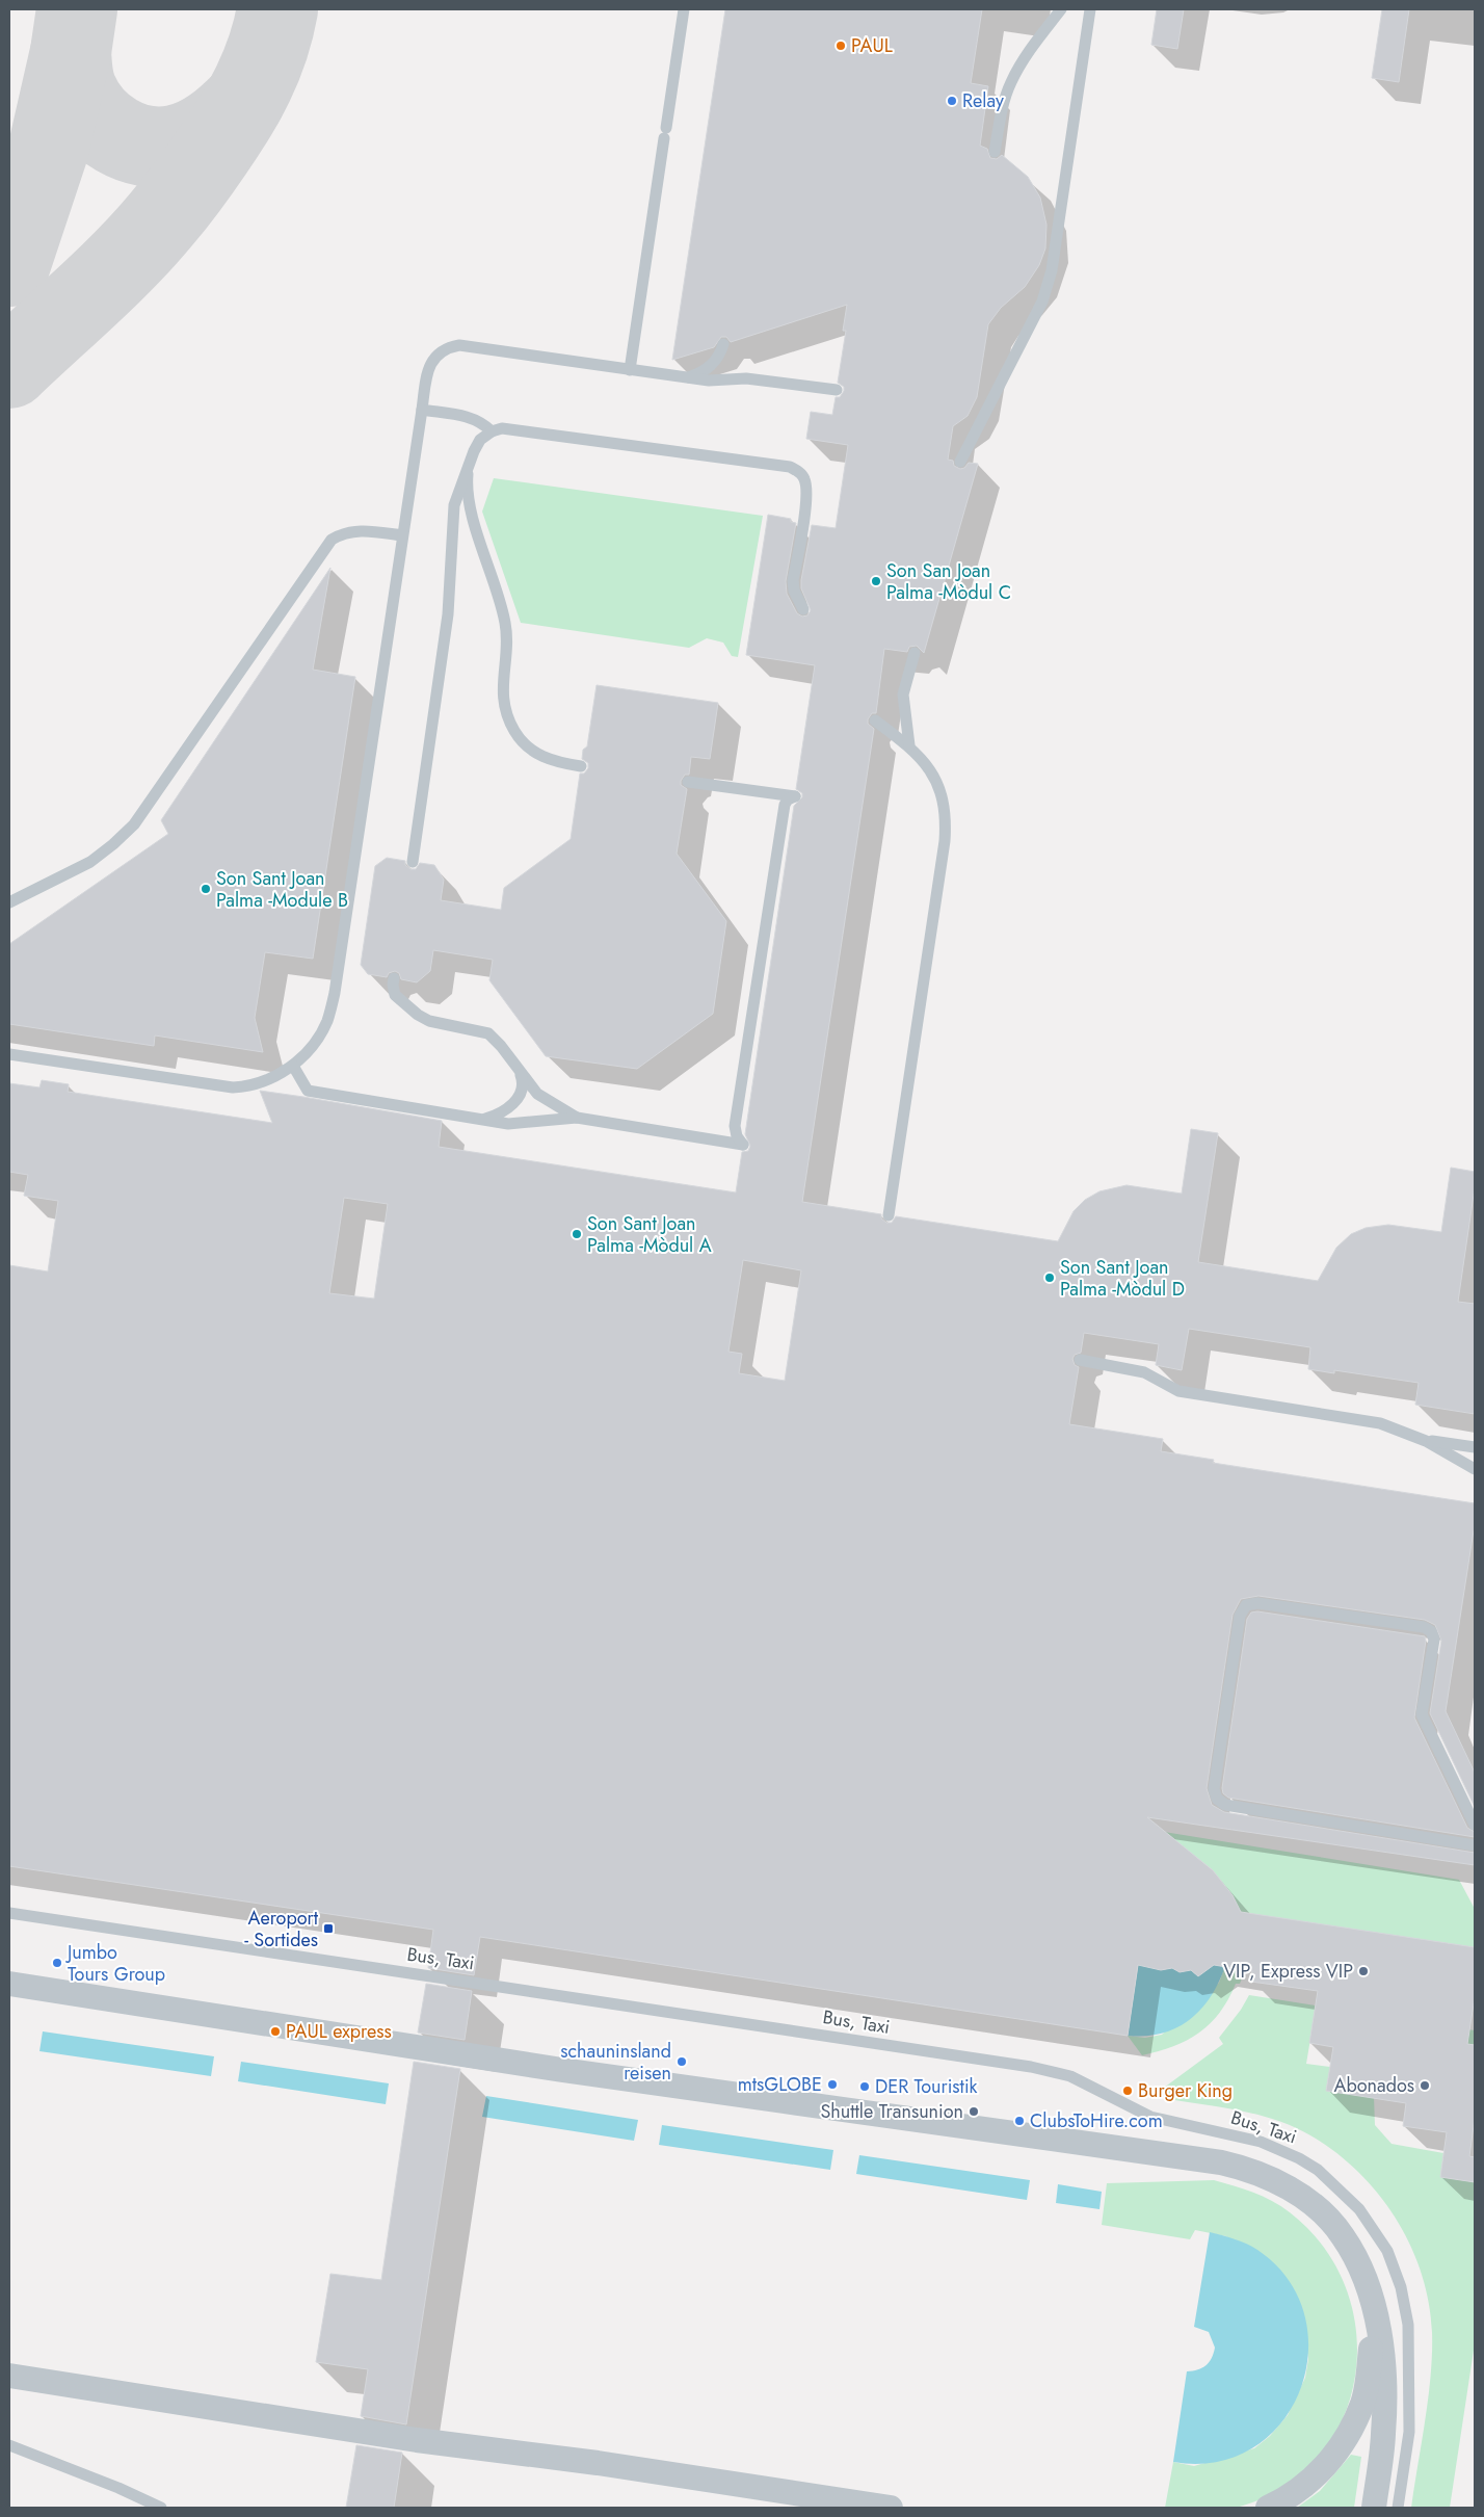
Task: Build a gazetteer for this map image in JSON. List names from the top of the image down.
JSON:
{
  "streets": {
    "lane": ["Bus, Taxi"]
  },
  "places": {
    "other": [
      "PAUL",
      "Relay",
      "Son San Joan Palma -Mòdul C",
      "Son Sant Joan Palma -Module B",
      "Son Sant Joan Palma -Mòdul A",
      "Son Sant Joan Palma -Mòdul D",
      "Jumbo Tours Group",
      "VIP, Express VIP",
      "PAUL express",
      "schauninsland reisen",
      "mtsGLOBE",
      "Abonados",
      "DER Touristik",
      "Burger King",
      "Shuttle Transunion",
      "ClubsToHire.com"
    ],
    "transit": ["Aeroport - Sortides"]
  }
}
